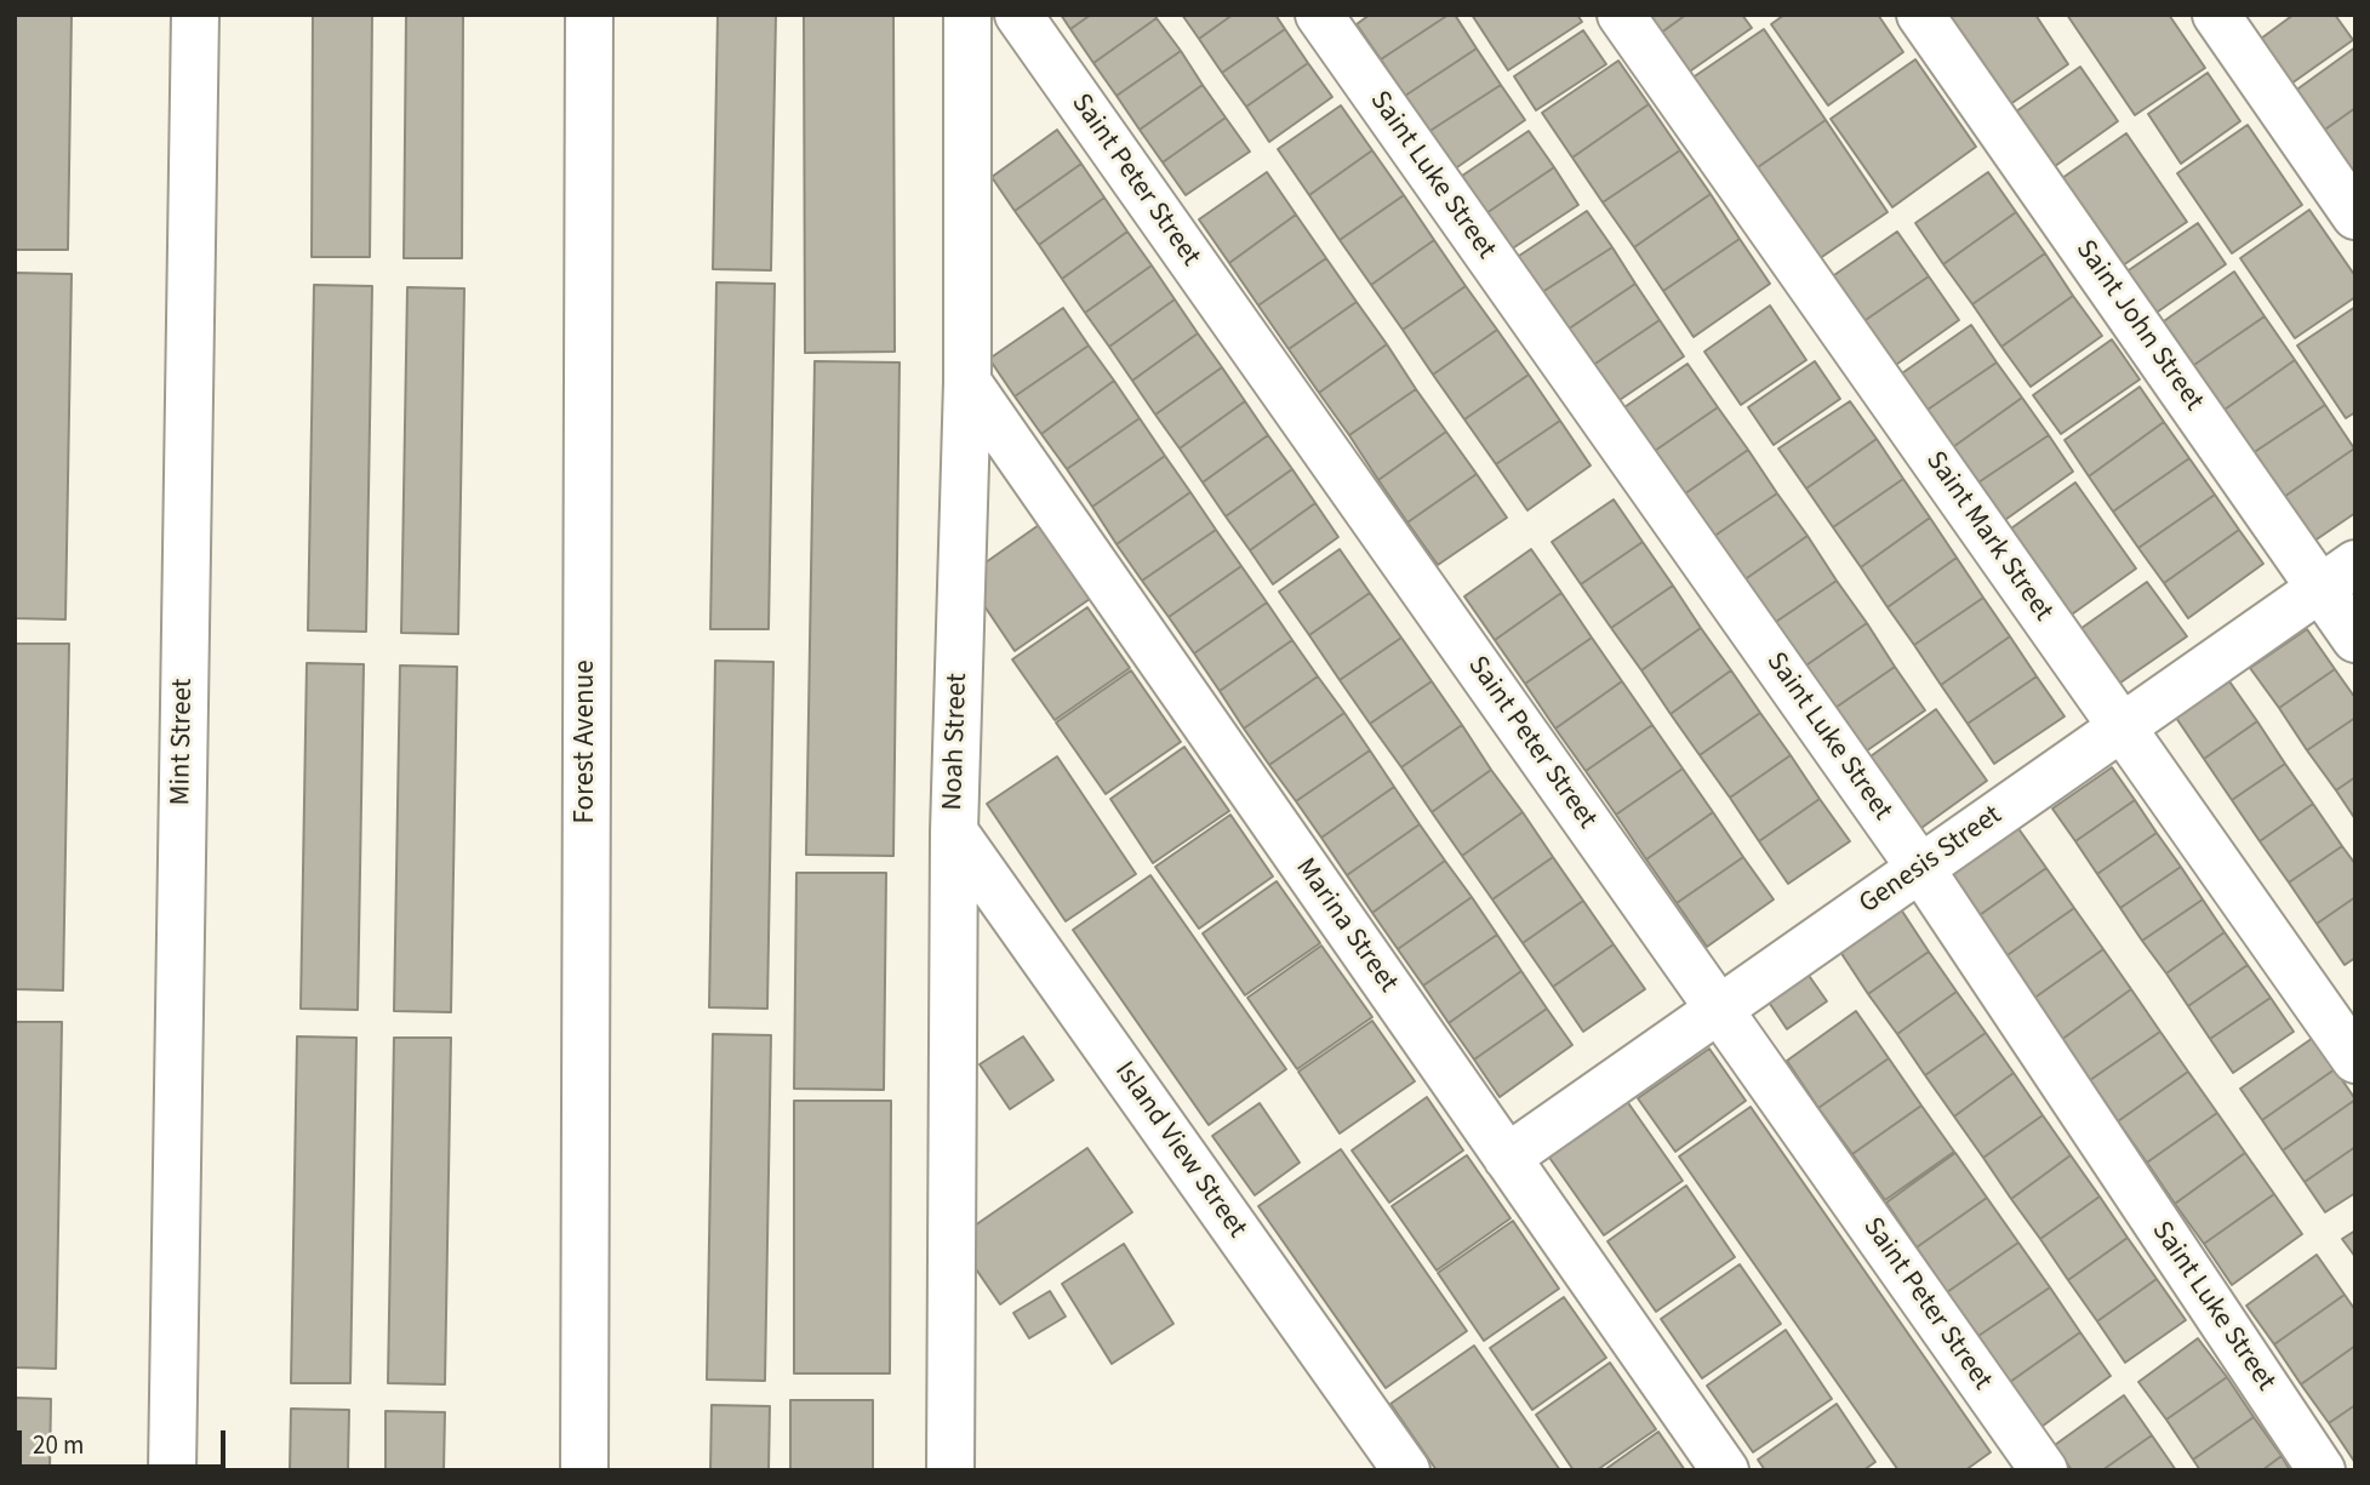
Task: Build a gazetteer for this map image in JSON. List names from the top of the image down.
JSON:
{
  "streets": {
    "street": [
      "Saint Luke Street",
      "Saint Peter Street",
      "Saint John Street",
      "Saint Mark Street",
      "Mint Street",
      "Forest Avenue",
      "Noah Street",
      "Genesis Street",
      "Marina Street",
      "Island View Street"
    ]
  },
  "crossings": [
    ["Saint Luke Street", "Genesis Street"],
    ["Saint Peter Street", "Genesis Street"],
    ["Saint John Street", "Genesis Street"],
    ["Saint Mark Street", "Genesis Street"],
    ["Noah Street", "Marina Street"],
    ["Noah Street", "Island View Street"],
    ["Genesis Street", "Marina Street"]
  ],
  "scale_bar": "20 m"
}
